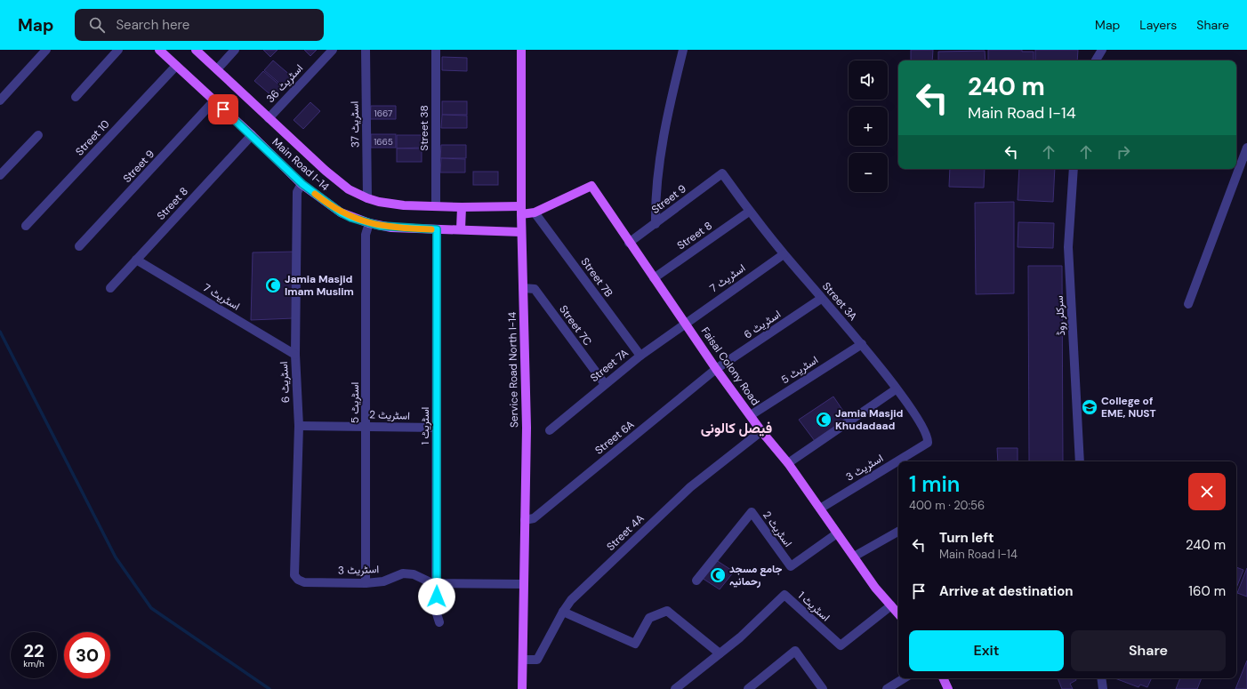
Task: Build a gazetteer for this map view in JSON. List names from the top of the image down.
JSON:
{
  "streets": {
    "main road": ["Main Road I-14", "Faisal Colony Road", "Service Road North I-14"],
    "street": [
      "اسٹریٹ 36",
      "اسٹریٹ 37",
      "Street 38",
      "Street 10",
      "Street 9",
      "Street 8",
      "Street 7B",
      "اسٹریٹ 7",
      "Street 3A",
      "سرکلر روڈ",
      "اسٹریٹ 6",
      "Street 7C",
      "Street 7A",
      "اسٹریٹ 5",
      "اسٹریٹ 2",
      "اسٹریٹ 1",
      "Street 6A",
      "اسٹریٹ 3",
      "Street 4A"
    ]
  },
  "crossings": [
    ["اسٹریٹ 36", "Main Road I-14"],
    ["اسٹریٹ 37", "Main Road I-14"],
    ["Street 38", "Main Road I-14"],
    ["Street 10", "Main Road I-14"],
    ["Main Road I-14", "Street 9"],
    ["Main Road I-14", "Street 8"],
    ["Main Road I-14", "اسٹریٹ 6"],
    ["Main Road I-14", "Faisal Colony Road"],
    ["Main Road I-14", "Service Road North I-14"],
    ["Main Road I-14", "اسٹریٹ 5"],
    ["Main Road I-14", "اسٹریٹ 1"],
    ["Street 9", "Street 3A"],
    ["Street 9", "Faisal Colony Road"],
    ["Street 8", "اسٹریٹ 7"],
    ["Street 8", "Street 3A"],
    ["Street 8", "Faisal Colony Road"],
    ["Street 7B", "Street 7A"],
    ["Street 7B", "Faisal Colony Road"],
    ["اسٹریٹ 7", "Street 3A"],
    ["اسٹریٹ 7", "اسٹریٹ 6"],
    ["اسٹریٹ 7", "Street 7A"],
    ["اسٹریٹ 7", "Faisal Colony Road"],
    ["Street 3A", "اسٹریٹ 6"],
    ["Street 3A", "اسٹریٹ 5"],
    ["Street 3A", "اسٹریٹ 3"],
    ["اسٹریٹ 6", "Faisal Colony Road"],
    ["اسٹریٹ 6", "اسٹریٹ 2"],
    ["اسٹریٹ 6", "Street 6A"],
    ["اسٹریٹ 6", "اسٹریٹ 3"],
    ["Street 7C", "Street 7A"],
    ["Street 7C", "Service Road North I-14"],
    ["Street 7A", "Faisal Colony Road"],
    ["Faisal Colony Road", "Service Road North I-14"],
    ["Faisal Colony Road", "اسٹریٹ 5"],
    ["Faisal Colony Road", "اسٹریٹ 2"],
    ["Faisal Colony Road", "اسٹریٹ 1"],
    ["Faisal Colony Road", "Street 6A"],
    ["Faisal Colony Road", "اسٹریٹ 3"],
    ["Faisal Colony Road", "Street 4A"],
    ["Service Road North I-14", "Street 6A"],
    ["Service Road North I-14", "اسٹریٹ 3"],
    ["Service Road North I-14", "Street 4A"],
    ["اسٹریٹ 5", "اسٹریٹ 2"],
    ["اسٹریٹ 5", "اسٹریٹ 3"],
    ["اسٹریٹ 2", "اسٹریٹ 1"],
    ["اسٹریٹ 1", "اسٹریٹ 3"]
  ],
  "districts": ["فیصل کالونی"],
  "places": {
    "mosque": ["Jamia Masjid Imam Muslim", "Jamia Masjid Khudadaad", "جامع مسجد رحمانیہ"],
    "school or university": ["College of EME, NUST"]
  },
  "house_numbers": ["1667", "1665"],
  "page": {
    "header": "Map",
    "search": "Search here",
    "nav": ["Map", "Layers", "Share"],
    "map_buttons": ["+", "−"],
    "turn": ["240 m", "Main Road I-14"],
    "heading": ["1 min", "400 m · 20:56"],
    "list": [
      {
        "name": "Turn left",
        "note": "Main Road I-14",
        "value": "240 m"
      },
      {
        "name": "Arrive at destination",
        "value": "160 m"
      }
    ],
    "buttons": ["Exit", "Share"],
    "speed": "22 km/h",
    "limit": "30"
  }
}
